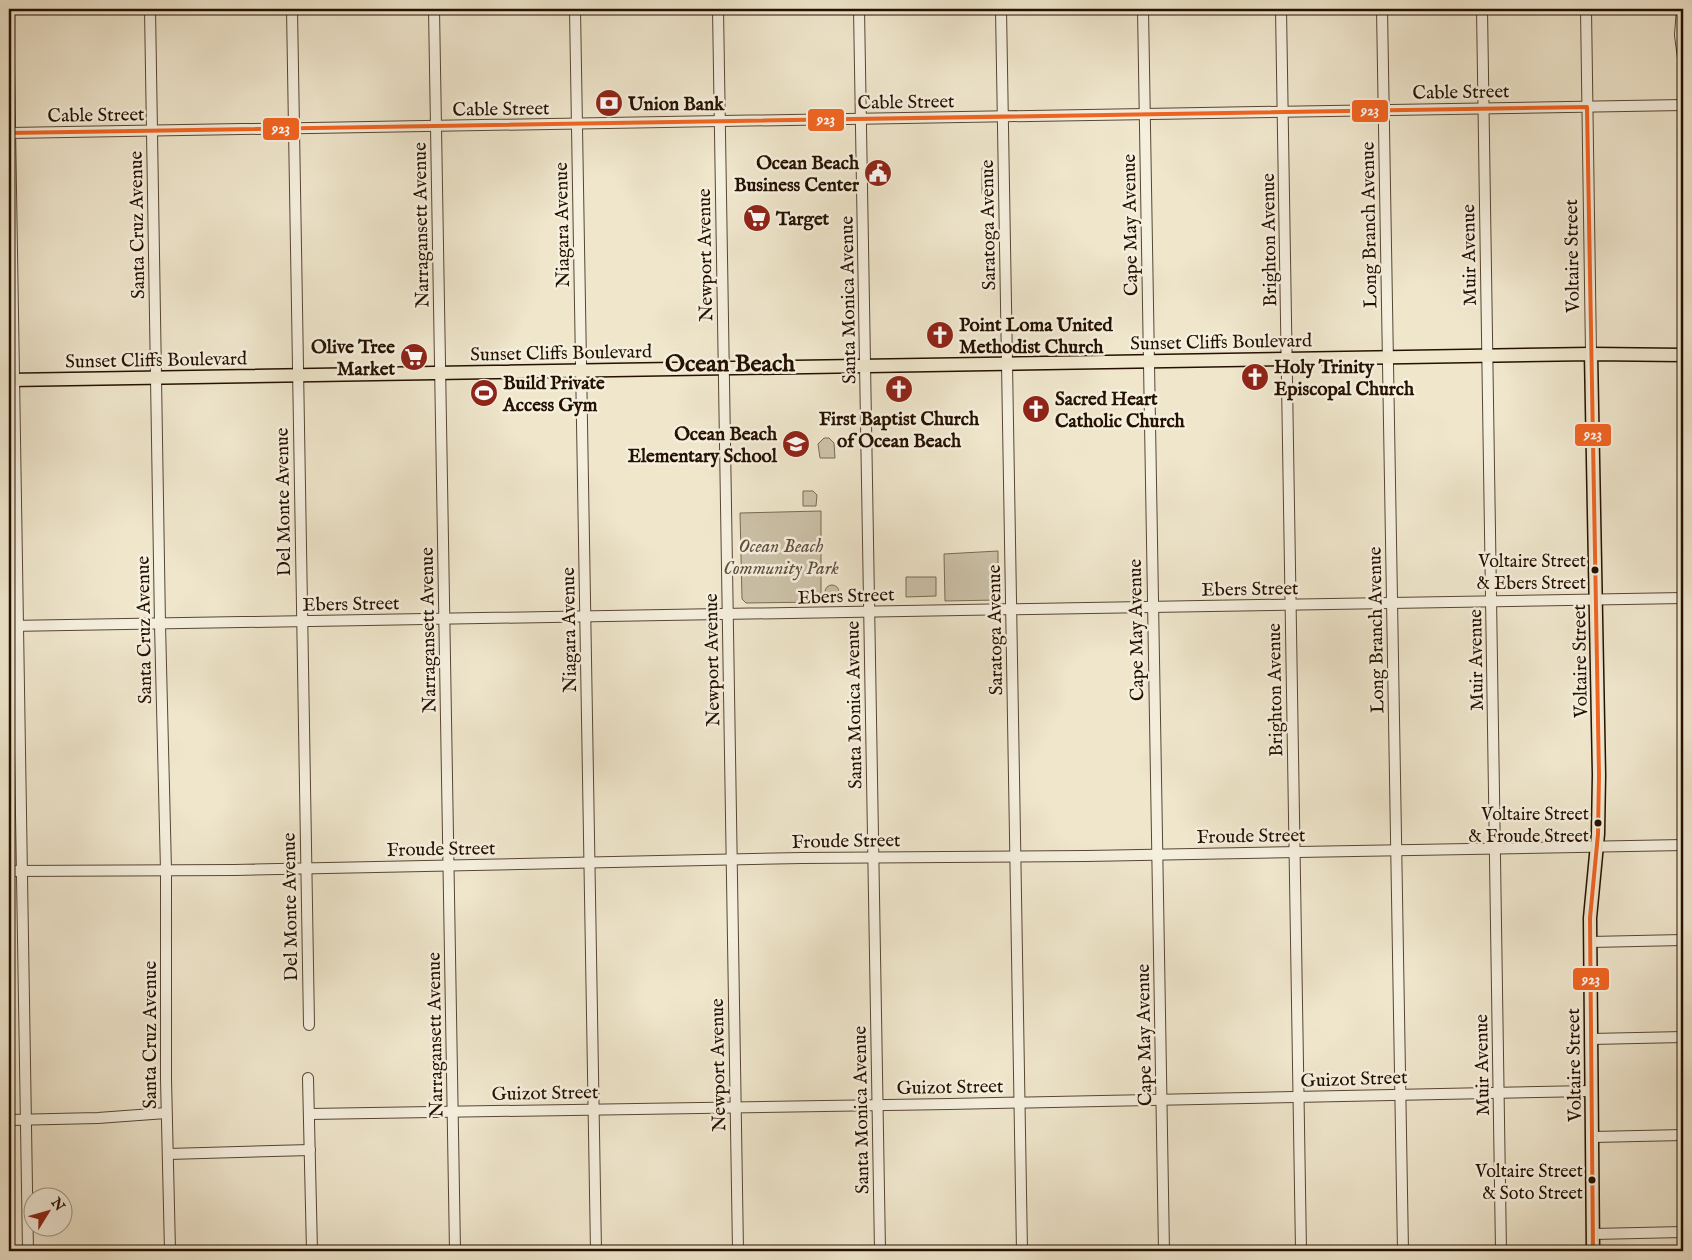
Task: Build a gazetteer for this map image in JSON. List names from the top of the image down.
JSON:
{
  "streets": {
    "main road": ["Voltaire Street", "Sunset Cliffs Boulevard"],
    "street": [
      "Cable Street",
      "Santa Cruz Avenue",
      "Narragansett Avenue",
      "Niagara Avenue",
      "Saratoga Avenue",
      "Cape May Avenue",
      "Long Branch Avenue",
      "Brighton Avenue",
      "Newport Avenue",
      "Muir Avenue",
      "Santa Monica Avenue",
      "Del Monte Avenue",
      "Ebers Street",
      "Froude Street",
      "Guizot Street"
    ]
  },
  "crossings": [
    ["Cable Street", "Santa Cruz Avenue"],
    ["Cable Street", "Narragansett Avenue"],
    ["Cable Street", "Niagara Avenue"],
    ["Cable Street", "Saratoga Avenue"],
    ["Cable Street", "Cape May Avenue"],
    ["Cable Street", "Long Branch Avenue"],
    ["Cable Street", "Brighton Avenue"],
    ["Cable Street", "Newport Avenue"],
    ["Cable Street", "Muir Avenue"],
    ["Cable Street", "Voltaire Street"],
    ["Cable Street", "Santa Monica Avenue"],
    ["Cable Street", "Del Monte Avenue"],
    ["Santa Cruz Avenue", "Sunset Cliffs Boulevard"],
    ["Santa Cruz Avenue", "Ebers Street"],
    ["Santa Cruz Avenue", "Froude Street"],
    ["Narragansett Avenue", "Sunset Cliffs Boulevard"],
    ["Narragansett Avenue", "Ebers Street"],
    ["Narragansett Avenue", "Froude Street"],
    ["Narragansett Avenue", "Guizot Street"],
    ["Niagara Avenue", "Sunset Cliffs Boulevard"],
    ["Niagara Avenue", "Ebers Street"],
    ["Niagara Avenue", "Froude Street"],
    ["Niagara Avenue", "Guizot Street"],
    ["Saratoga Avenue", "Sunset Cliffs Boulevard"],
    ["Saratoga Avenue", "Ebers Street"],
    ["Saratoga Avenue", "Froude Street"],
    ["Saratoga Avenue", "Guizot Street"],
    ["Cape May Avenue", "Sunset Cliffs Boulevard"],
    ["Cape May Avenue", "Ebers Street"],
    ["Cape May Avenue", "Froude Street"],
    ["Cape May Avenue", "Guizot Street"],
    ["Long Branch Avenue", "Sunset Cliffs Boulevard"],
    ["Long Branch Avenue", "Ebers Street"],
    ["Long Branch Avenue", "Froude Street"],
    ["Long Branch Avenue", "Guizot Street"],
    ["Brighton Avenue", "Sunset Cliffs Boulevard"],
    ["Brighton Avenue", "Ebers Street"],
    ["Brighton Avenue", "Froude Street"],
    ["Brighton Avenue", "Guizot Street"],
    ["Newport Avenue", "Sunset Cliffs Boulevard"],
    ["Newport Avenue", "Ebers Street"],
    ["Newport Avenue", "Froude Street"],
    ["Newport Avenue", "Guizot Street"],
    ["Muir Avenue", "Sunset Cliffs Boulevard"],
    ["Muir Avenue", "Ebers Street"],
    ["Muir Avenue", "Froude Street"],
    ["Muir Avenue", "Guizot Street"],
    ["Voltaire Street", "Sunset Cliffs Boulevard"],
    ["Voltaire Street", "Ebers Street"],
    ["Voltaire Street", "Froude Street"],
    ["Voltaire Street", "Guizot Street"],
    ["Santa Monica Avenue", "Sunset Cliffs Boulevard"],
    ["Santa Monica Avenue", "Ebers Street"],
    ["Santa Monica Avenue", "Froude Street"],
    ["Santa Monica Avenue", "Guizot Street"],
    ["Sunset Cliffs Boulevard", "Del Monte Avenue"],
    ["Del Monte Avenue", "Ebers Street"],
    ["Del Monte Avenue", "Froude Street"]
  ],
  "districts": ["Ocean Beach"],
  "parks": ["Ocean Beach Community Park"],
  "places": {
    "bank": ["Union Bank"],
    "public building": ["Ocean Beach Business Center"],
    "supermarket": ["Target", "Olive Tree Market"],
    "church": [
      "Point Loma United Methodist Church",
      "Holy Trinity Episcopal Church",
      "First Baptist Church of Ocean Beach",
      "Sacred Heart Catholic Church"
    ],
    "sports": ["Build Private Access Gym"],
    "school or university": ["Ocean Beach Elementary School"],
    "other": ["Voltaire Street & Ebers Street", "Voltaire Street & Froude Street", "Voltaire Street & Soto Street"]
  },
  "lines": ["transit line 923"],
  "north": "top right"
}
